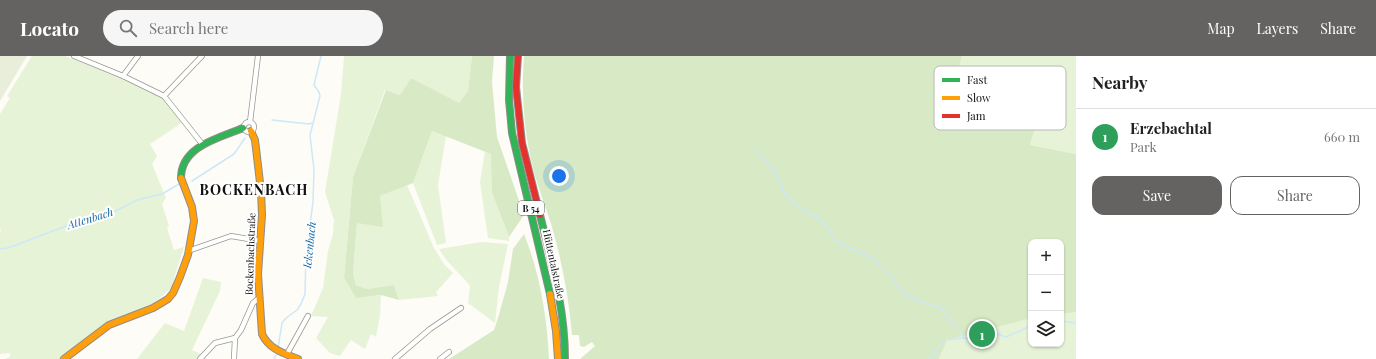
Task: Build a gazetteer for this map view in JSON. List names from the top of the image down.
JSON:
{
  "streets": {
    "main road": ["B 54", "Bockenbachstraße", "Hüttentalstraße"]
  },
  "districts": ["BOCKENBACH"],
  "water": ["Attenbach", "Ickenbach"],
  "legend": ["Fast", "Slow", "Jam"],
  "page": {
    "header": "Locato",
    "search": "Search here",
    "nav": ["Map", "Layers", "Share"],
    "heading": "Nearby",
    "list": [
      {
        "mark": "1",
        "name": "Erzebachtal",
        "note": "Park",
        "value": "660 m"
      }
    ],
    "buttons": ["Save", "Share"],
    "map_buttons": ["+", "−"],
    "pins": "1"
  }
}
